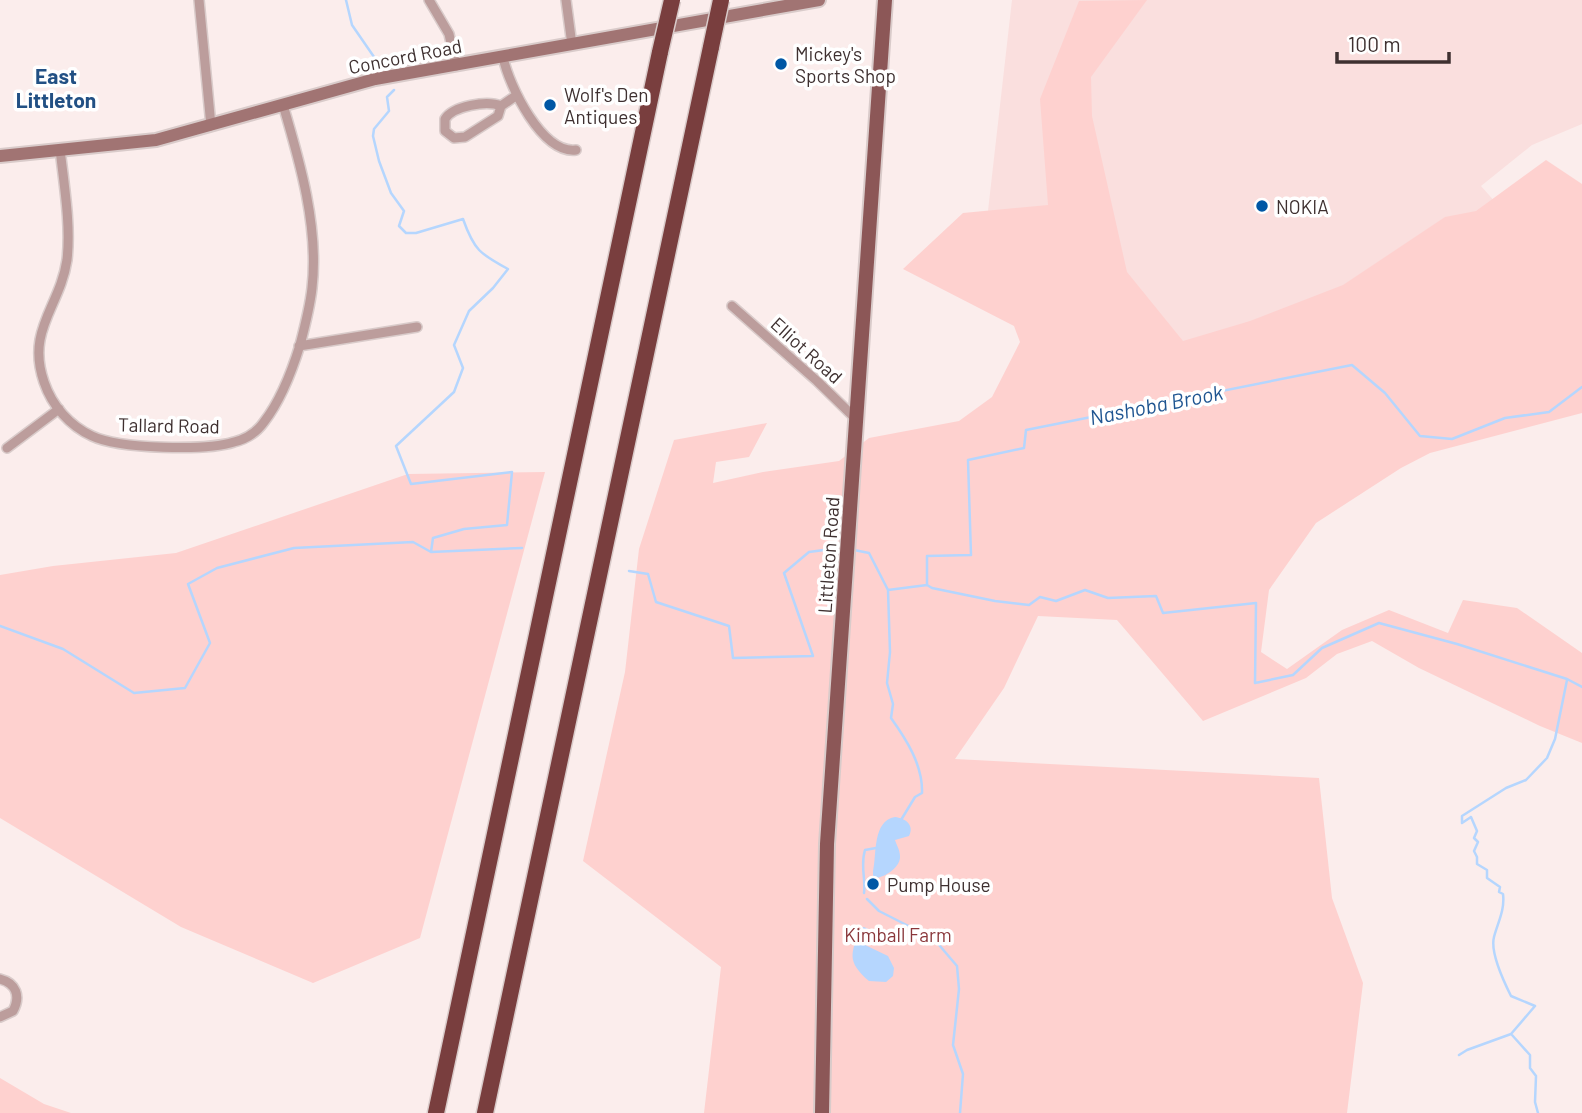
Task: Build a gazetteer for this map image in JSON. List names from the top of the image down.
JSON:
{
  "streets": {
    "main road": ["Concord Road", "Littleton Road"],
    "street": ["Elliot Road", "Tallard Road"]
  },
  "crossings": [
    ["Concord Road", "Tallard Road"],
    ["Elliot Road", "Littleton Road"]
  ],
  "districts": ["East Littleton"],
  "water": ["Nashoba Brook"],
  "parks": ["Kimball Farm"],
  "places": [
    "Mickey's Sports Shop",
    "Wolf's Den Antiques",
    "NOKIA",
    "Pump House"
  ],
  "scale_bar": "100 m"
}
